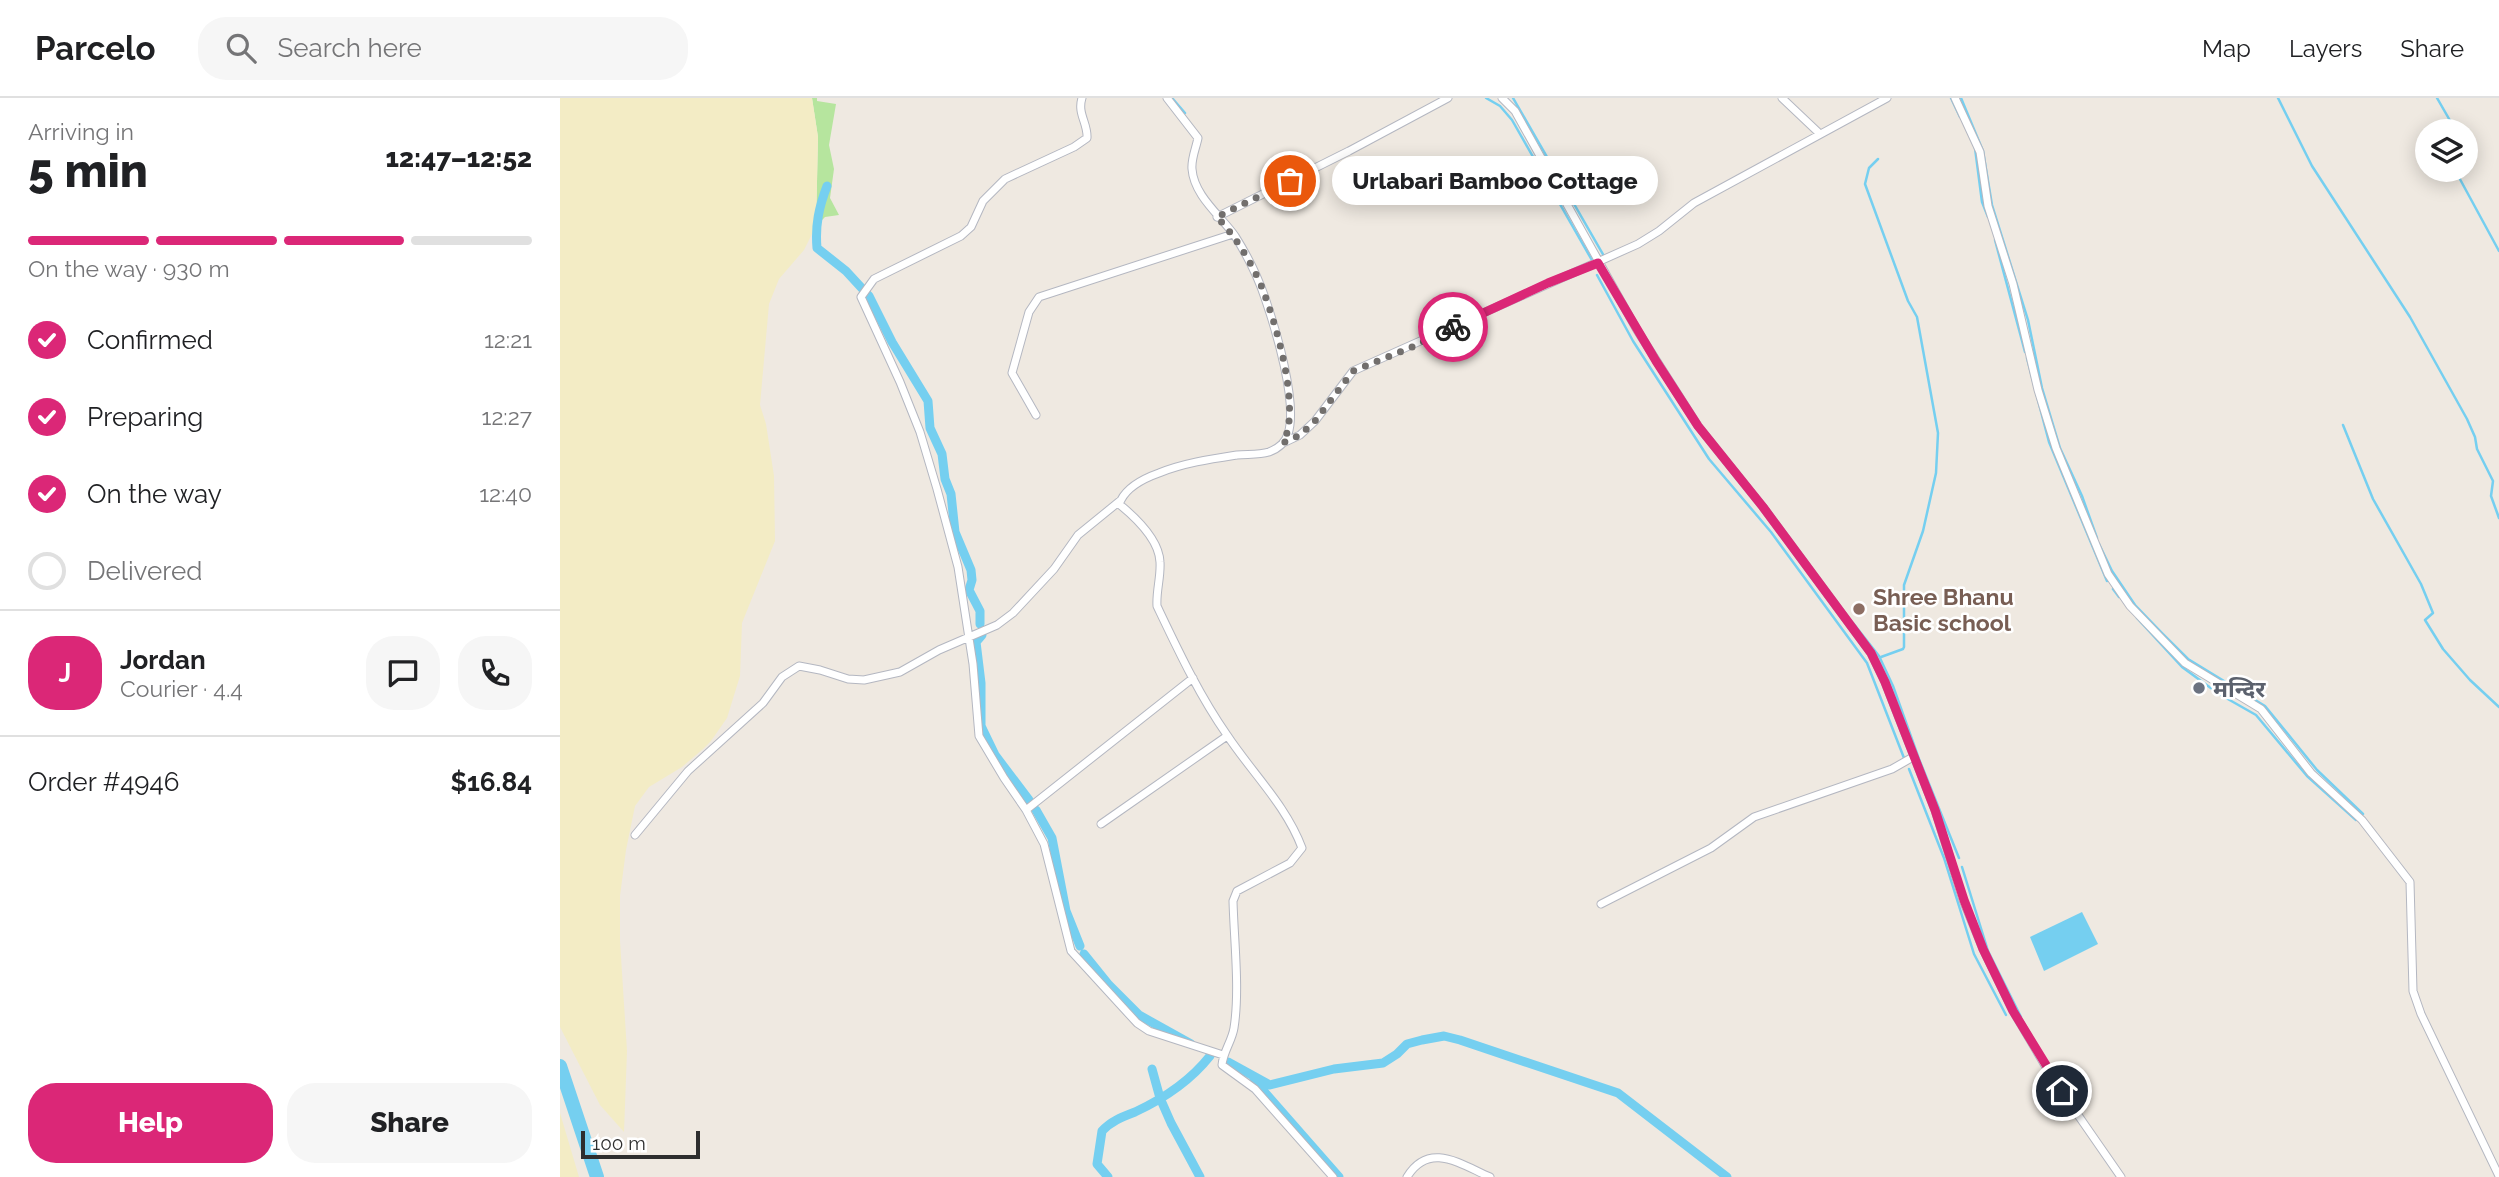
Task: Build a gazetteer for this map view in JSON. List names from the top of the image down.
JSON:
{
  "places": ["Urlabari Bamboo Cottage", "Shree Bhanu Basic school", "मन्दिर"],
  "scale_bar": "100 m",
  "page": {
    "header": "Parcelo",
    "search": "Search here",
    "nav": ["Map", "Layers", "Share"],
    "heading": ["5 min", "Arriving in", "12:47–12:52"],
    "panel": [
      "Jordan",
      "Courier · 4.4",
      "Order #4946",
      "$16.84"
    ],
    "bubble": "Urlabari Bamboo Cottage",
    "bar": "On the way · 930 m",
    "list": [
      ["Confirmed", "12:21"],
      ["Preparing", "12:27"],
      ["On the way", "12:40"],
      "Delivered"
    ],
    "round": "J",
    "buttons": ["Help", "Share"],
    "scale": "100 m"
  }
}
